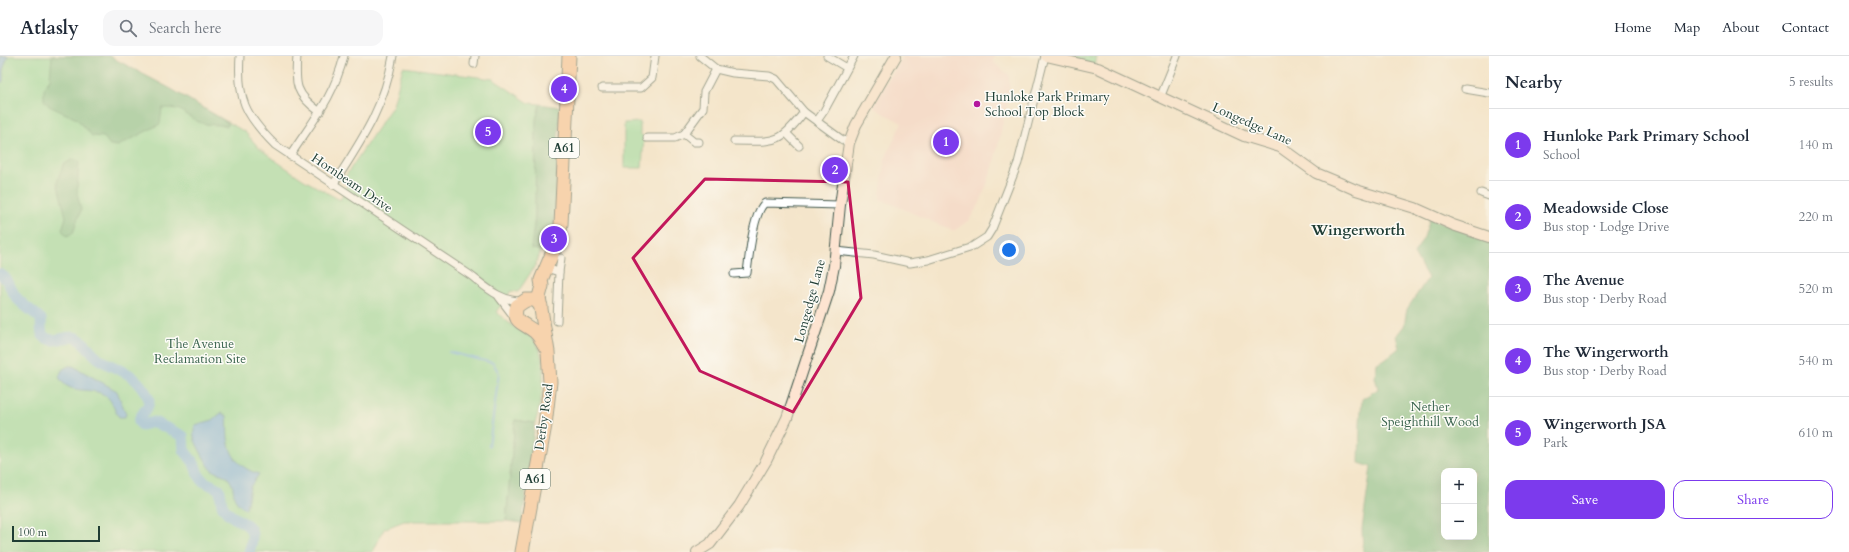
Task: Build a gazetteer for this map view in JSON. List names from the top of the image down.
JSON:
{
  "streets": {
    "highway": ["A61", "Derby Road"],
    "street": ["Longedge Lane", "Hornbeam Drive"]
  },
  "crossings": [
    ["Hornbeam Drive", "Derby Road"]
  ],
  "districts": ["Wingerworth"],
  "parks": ["The Avenue Reclamation Site", "Nether Speighthill Wood"],
  "places": ["Hunloke Park Primary School Top Block"],
  "scale_bar": "100 m",
  "page": {
    "header": "Atlasly",
    "search": "Search here",
    "nav": [
      "Home",
      "Map",
      "About",
      "Contact"
    ],
    "heading": ["Nearby", "5 results"],
    "pins": [
      "4",
      "5",
      "1",
      "2",
      "3"
    ],
    "list": [
      {
        "mark": "1",
        "name": "Hunloke Park Primary School",
        "note": "School",
        "value": "140 m"
      },
      {
        "mark": "2",
        "name": "Meadowside Close",
        "note": "Bus stop · Lodge Drive",
        "value": "220 m"
      },
      {
        "mark": "3",
        "name": "The Avenue",
        "note": "Bus stop · Derby Road",
        "value": "520 m"
      },
      {
        "mark": "4",
        "name": "The Wingerworth",
        "note": "Bus stop · Derby Road",
        "value": "540 m"
      },
      {
        "mark": "5",
        "name": "Wingerworth JSA",
        "note": "Park",
        "value": "610 m"
      }
    ],
    "map_buttons": ["+", "−"],
    "buttons": ["Save", "Share"],
    "scale": "100 m"
  }
}
